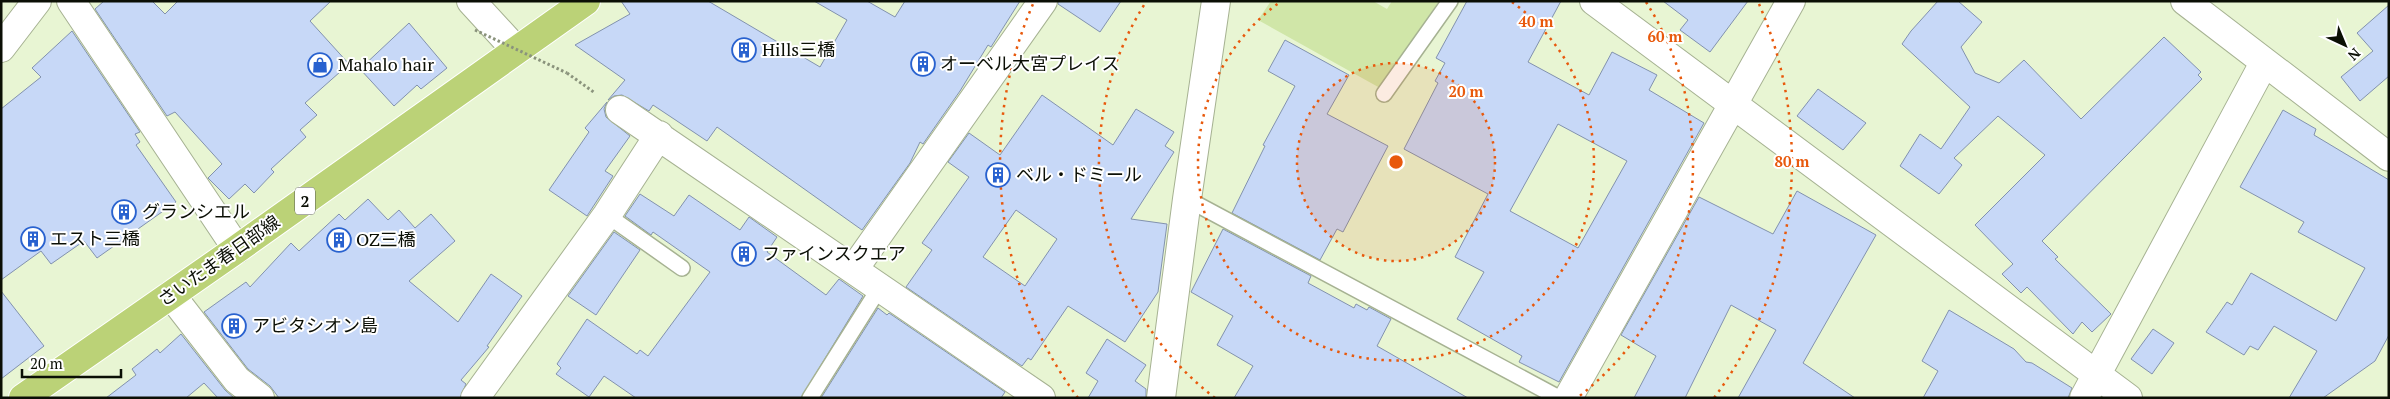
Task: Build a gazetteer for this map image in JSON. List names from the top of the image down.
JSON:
{
  "streets": {
    "main road": ["2", "さいたま春日部線"]
  },
  "places": {
    "building": [
      "Hills三橋",
      "オーベル大宮プレイス",
      "ベル・ドミール",
      "グランシエル",
      "エスト三橋",
      "OZ三橋",
      "ファインスクエア",
      "アビタシオン島"
    ],
    "shop": ["Mahalo hair"]
  },
  "scale_bar": "20 m",
  "north": "bottom right",
  "rings": [
    "40 m",
    "60 m",
    "20 m",
    "80 m"
  ]
}
